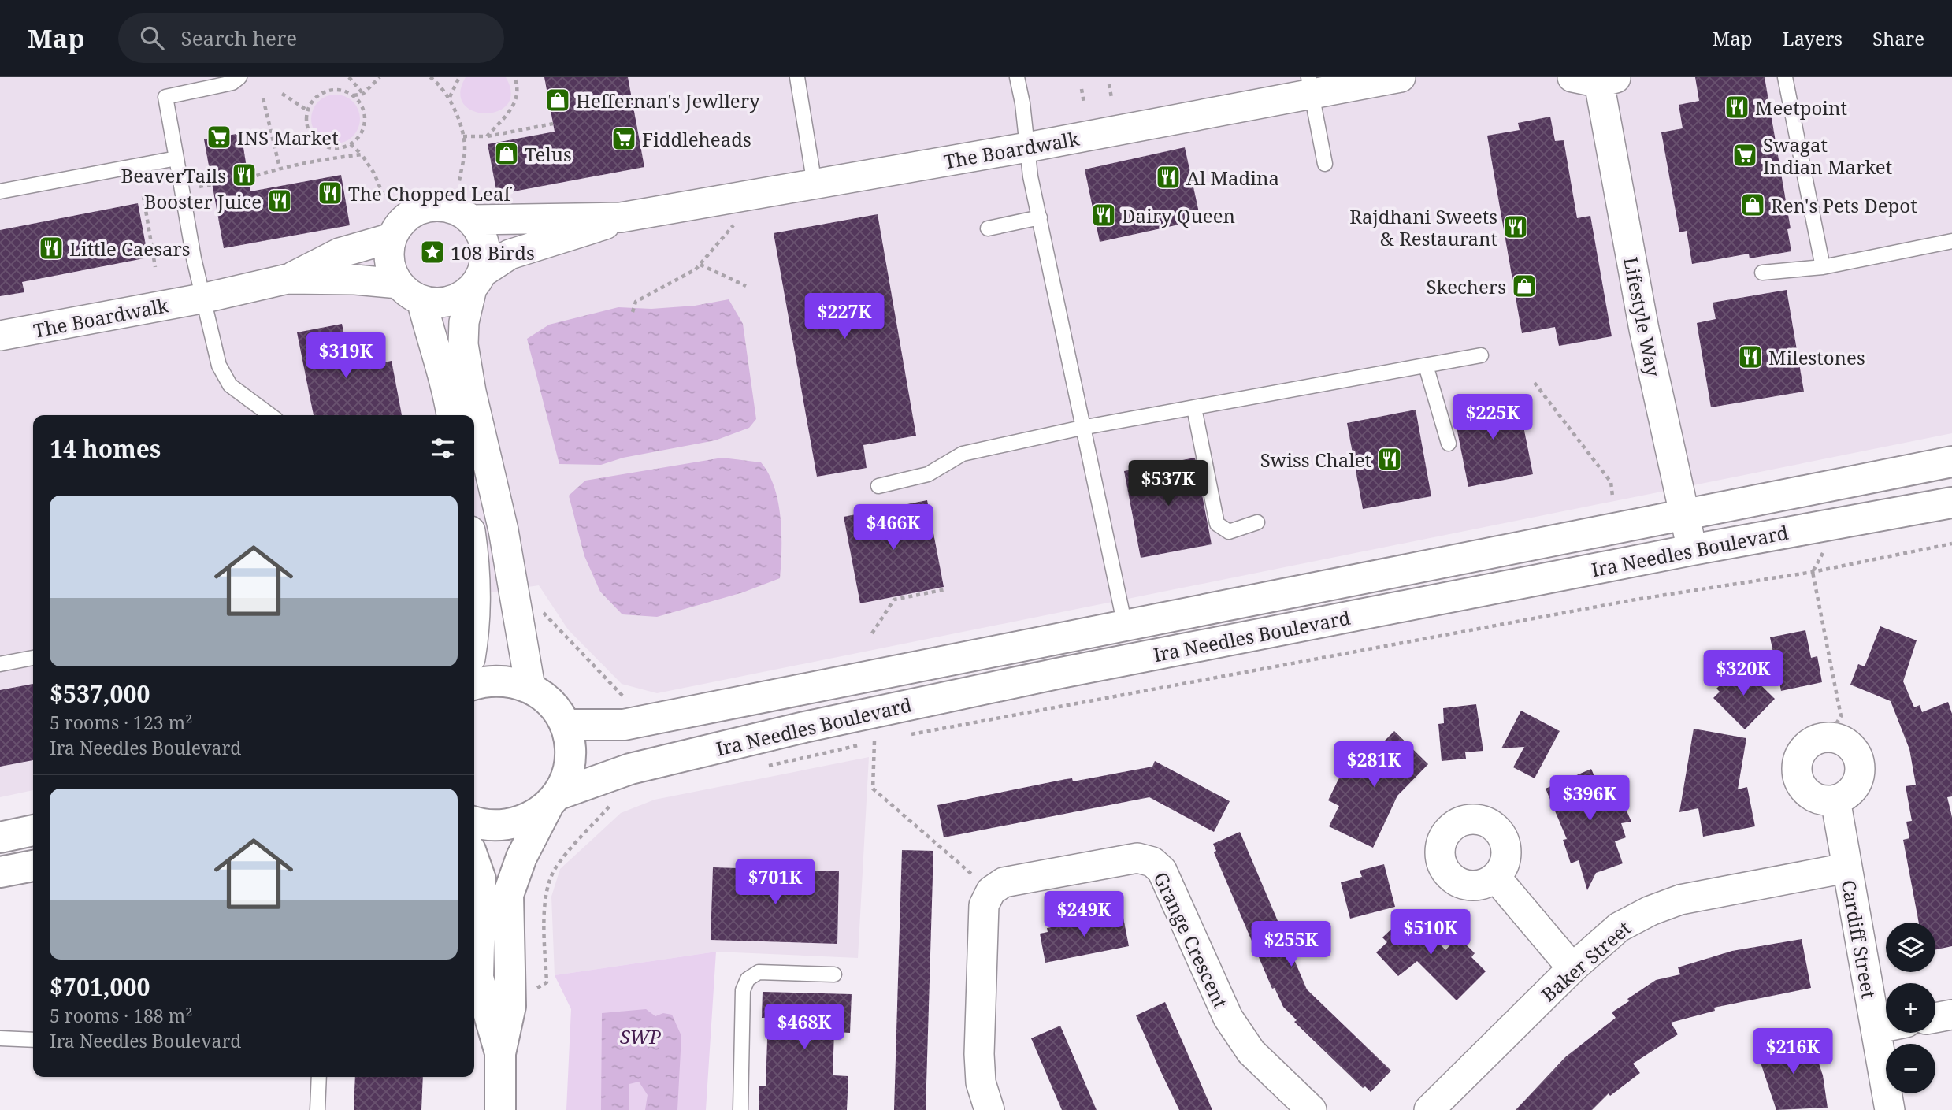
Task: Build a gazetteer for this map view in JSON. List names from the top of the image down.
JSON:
{
  "streets": {
    "main road": ["Ira Needles Boulevard"],
    "street": [
      "The Boardwalk",
      "Lifestyle Way",
      "Cardiff Street",
      "Grange Crescent",
      "Baker Street"
    ]
  },
  "crossings": [
    ["Lifestyle Way", "Ira Needles Boulevard"],
    ["Cardiff Street", "Baker Street"]
  ],
  "parks": ["SWP"],
  "places": {
    "shop": [
      "Heffernan's Jewllery",
      "Telus",
      "Ren's Pets Depot",
      "Skechers"
    ],
    "restaurant": [
      "Meetpoint",
      "BeaverTails",
      "Al Madina",
      "The Chopped Leaf",
      "Booster Juice",
      "Dairy Queen",
      "Rajdhani Sweets & Restaurant",
      "Little Caesars",
      "Milestones",
      "Swiss Chalet"
    ],
    "supermarket": ["INS Market", "Fiddleheads", "Swagat Indian Market"],
    "place": ["108 Birds"]
  },
  "page": {
    "header": "Map",
    "search": "Search here",
    "nav": ["Map", "Layers", "Share"],
    "price": [
      "$227K",
      "$319K",
      "$225K",
      "$537K",
      "$466K",
      "$320K",
      "$281K",
      "$396K",
      "$701K",
      "$249K",
      "$510K",
      "$255K",
      "$468K",
      "$216K"
    ],
    "heading": "14 homes",
    "list": [
      {
        "name": "$537,000",
        "note": "5 rooms · 123 m² · Ira Needles Boulevard"
      },
      {
        "name": "$701,000",
        "note": "5 rooms · 188 m² · Ira Needles Boulevard"
      }
    ],
    "map_buttons": ["+", "−"]
  }
}
